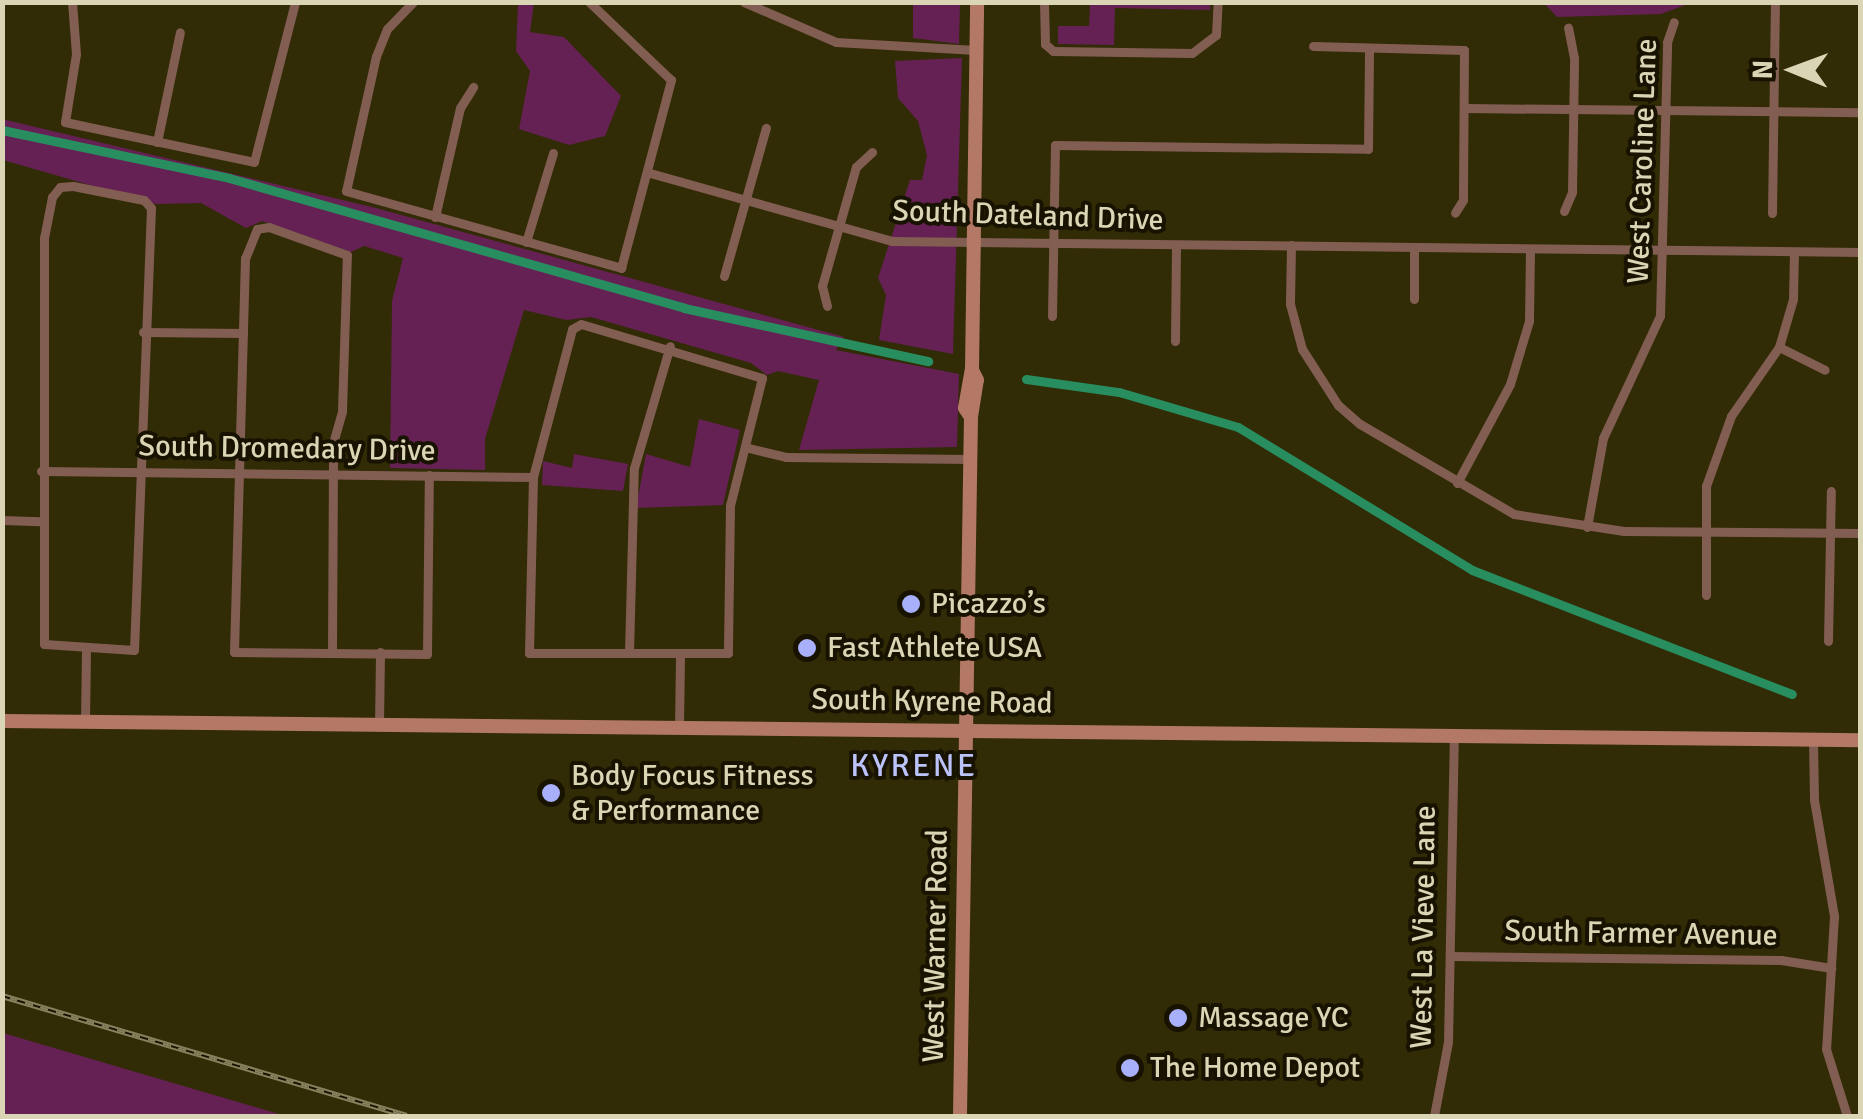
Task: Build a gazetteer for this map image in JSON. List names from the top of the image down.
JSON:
{
  "streets": {
    "main road": ["South Kyrene Road", "West Warner Road"],
    "street": [
      "West Caroline Lane",
      "South Dateland Drive",
      "South Dromedary Drive",
      "West La Vieve Lane",
      "South Farmer Avenue"
    ]
  },
  "crossings": [
    ["West Caroline Lane", "South Dateland Drive"],
    ["South Dateland Drive", "West Warner Road"],
    ["South Kyrene Road", "West La Vieve Lane"],
    ["South Kyrene Road", "West Warner Road"],
    ["West La Vieve Lane", "South Farmer Avenue"]
  ],
  "districts": ["KYRENE"],
  "places": [
    "Picazzo’s",
    "Fast Athlete USA",
    "Body Focus Fitness & Performance",
    "Massage YC",
    "The Home Depot"
  ],
  "north": "left"
}
